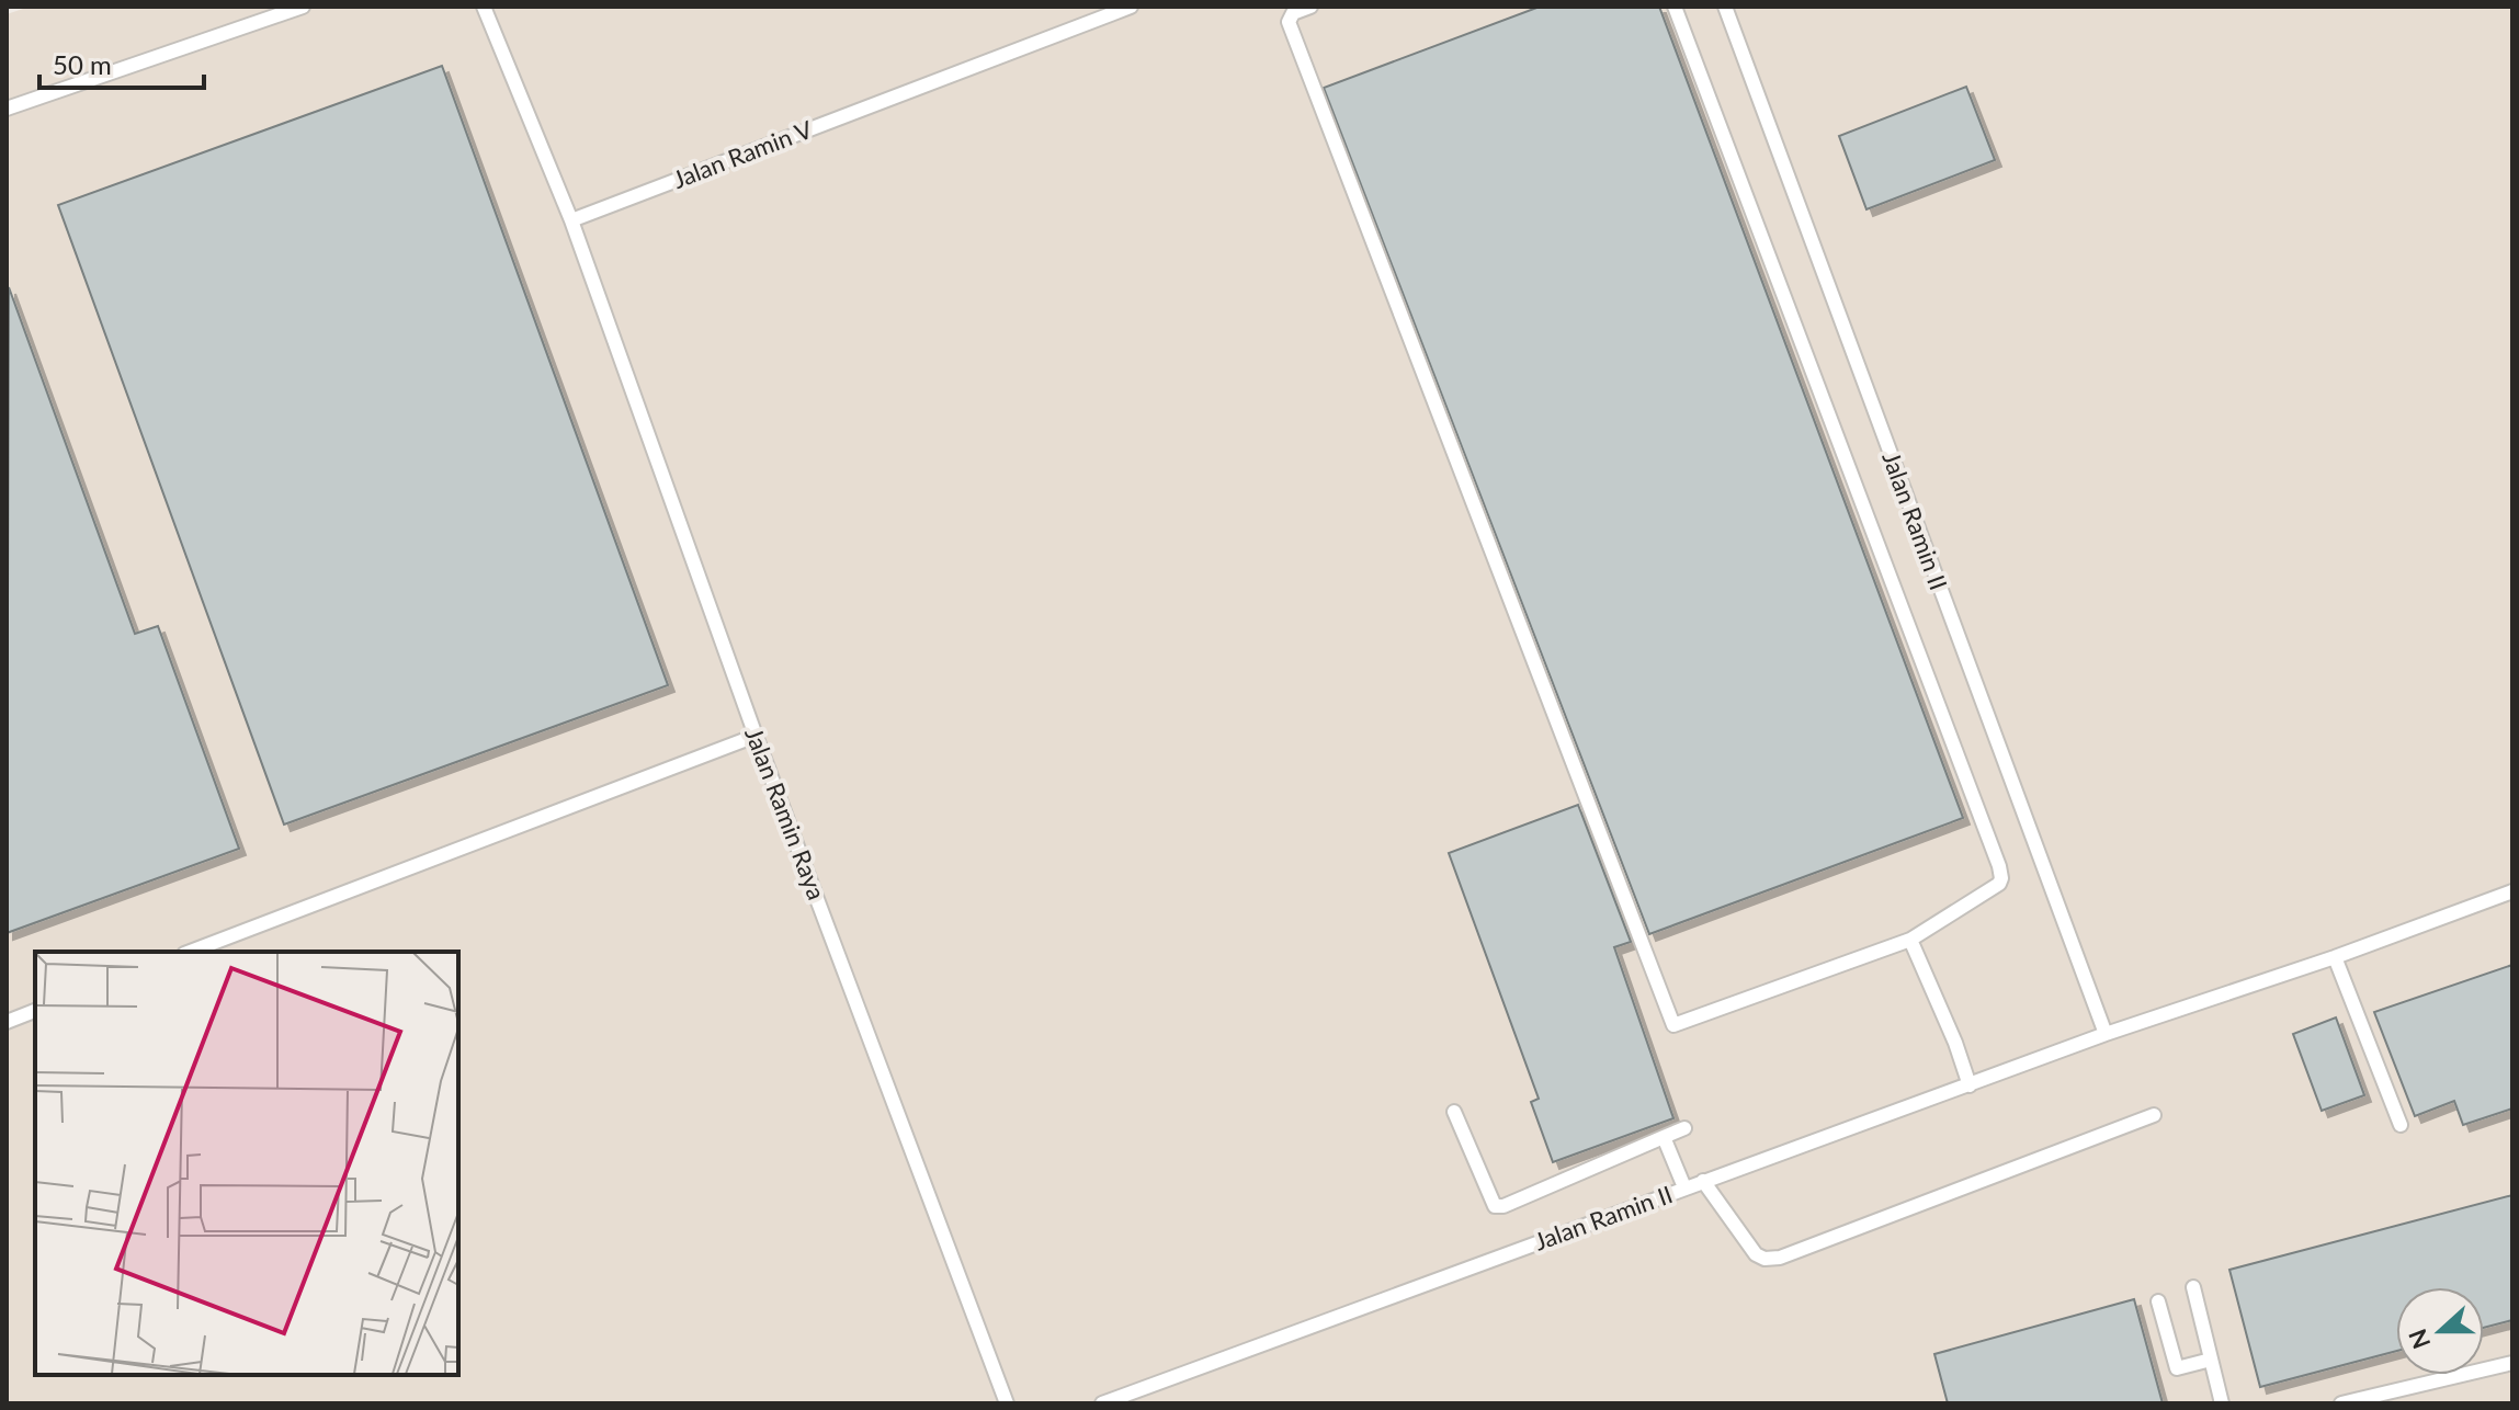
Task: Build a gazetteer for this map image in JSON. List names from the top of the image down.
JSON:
{
  "streets": {
    "lane": ["Jalan Ramin V", "Jalan Ramin II", "Jalan Ramin Raya"]
  },
  "crossings": [
    ["Jalan Ramin V", "Jalan Ramin Raya"]
  ],
  "scale_bar": "50 m",
  "north": "left"
}
